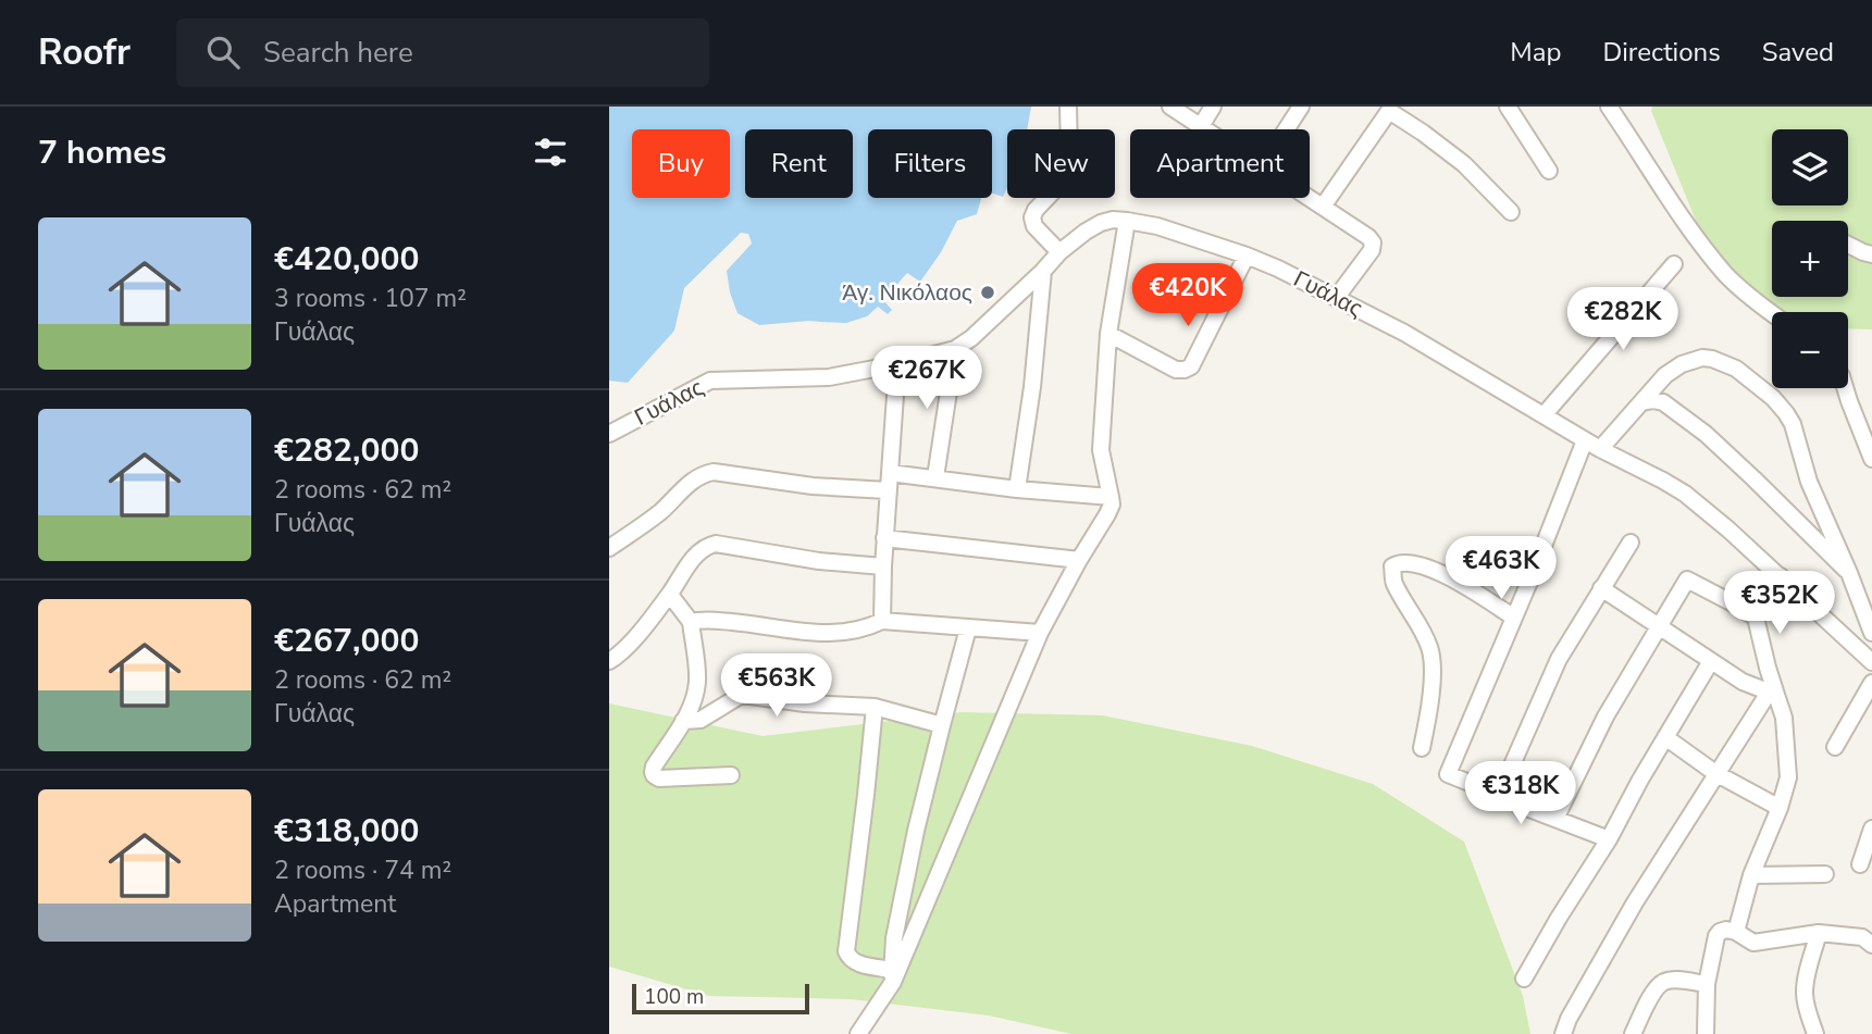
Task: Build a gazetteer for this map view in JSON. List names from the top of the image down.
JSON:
{
  "streets": {
    "street": ["Γυάλας"]
  },
  "places": ["Άγ. Νικόλαος"],
  "scale_bar": "100 m",
  "page": {
    "header": "Roofr",
    "search": "Search here",
    "nav": ["Map", "Directions", "Saved"],
    "heading": "7 homes",
    "map_buttons": ["+", "−"],
    "chip": [
      "Buy",
      "Rent",
      "Filters",
      "New",
      "Apartment"
    ],
    "list": [
      {
        "name": "€420,000",
        "note": "3 rooms · 107 m² · Γυάλας"
      },
      {
        "name": "€282,000",
        "note": "2 rooms · 62 m² · Γυάλας"
      },
      {
        "name": "€267,000",
        "note": "2 rooms · 62 m² · Γυάλας"
      },
      {
        "name": "€318,000",
        "note": "2 rooms · 74 m² · Apartment"
      }
    ],
    "price": [
      "€420K",
      "€282K",
      "€267K",
      "€463K",
      "€352K",
      "€563K",
      "€318K"
    ],
    "scale": "100 m"
  }
}
